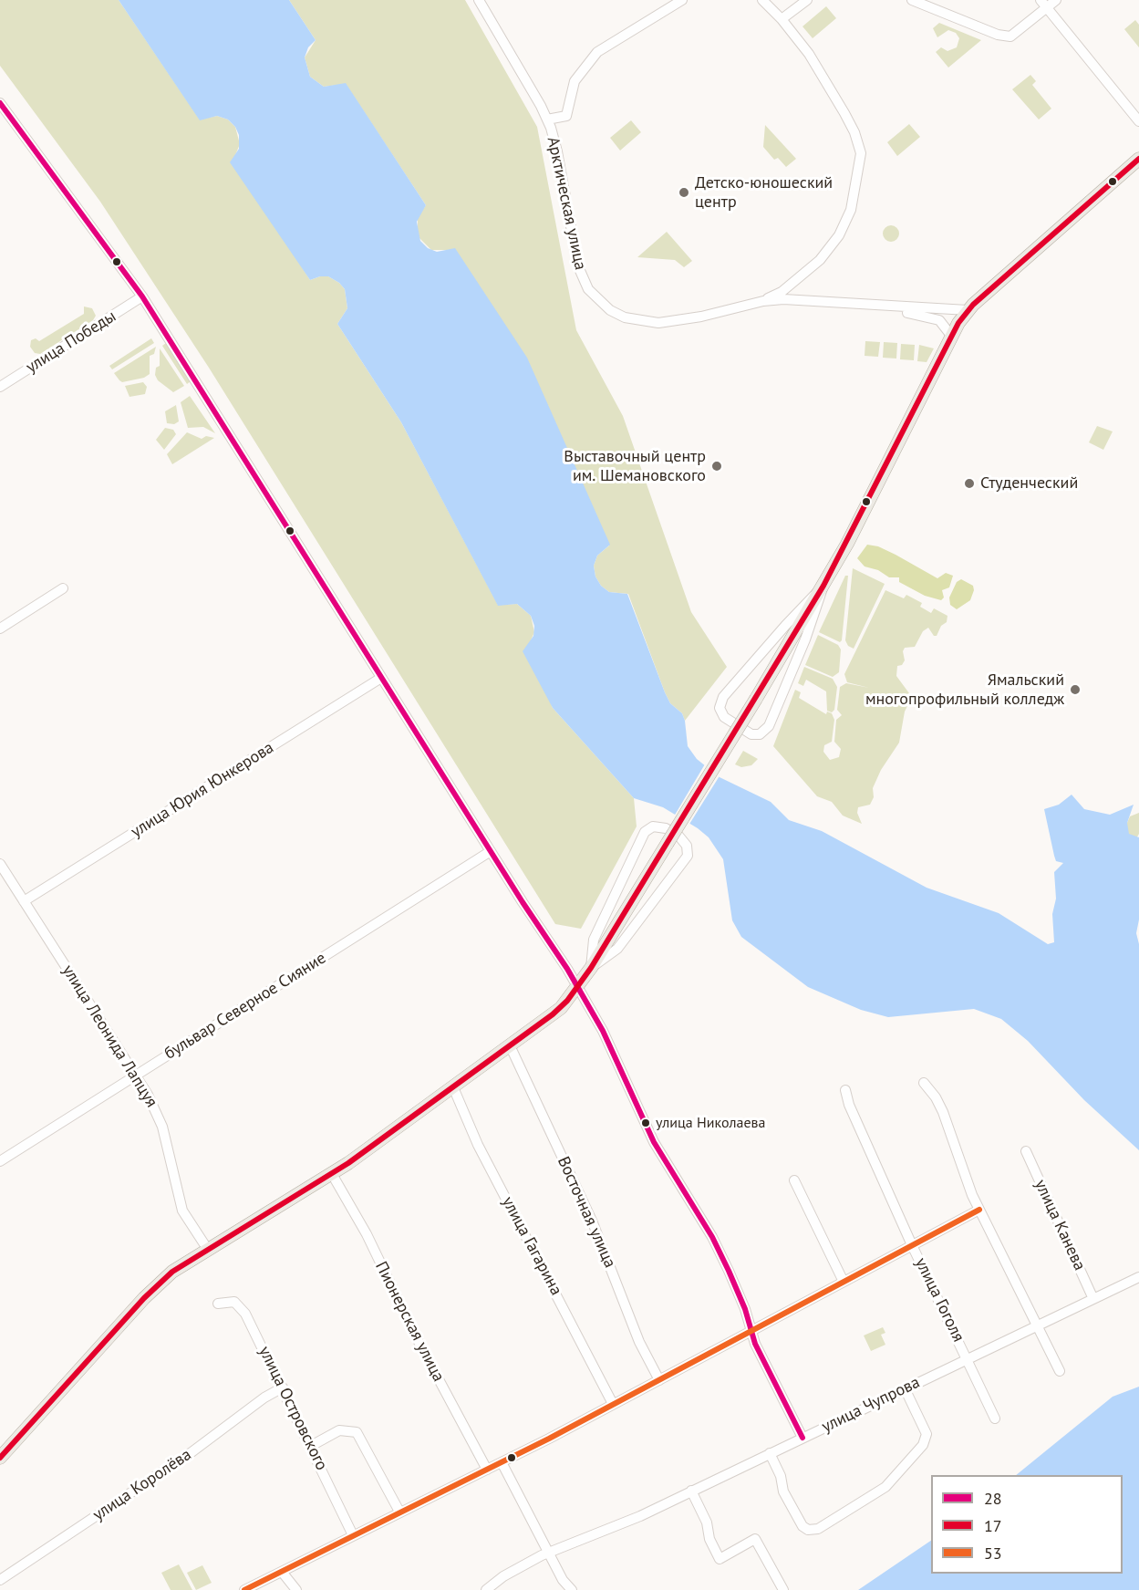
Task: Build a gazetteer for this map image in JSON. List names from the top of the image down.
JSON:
{
  "streets": {
    "street": [
      "Арктическая улица",
      "улица Победы",
      "улица Юрия Юнкерова",
      "бульвар Северное Сияние",
      "улица Леонида Лапцуя",
      "Восточная улица",
      "улица Канева",
      "улица Гагарина",
      "улица Гоголя",
      "Пионерская улица",
      "улица Чупрова",
      "улица Островского",
      "улица Королёва"
    ]
  },
  "crossings": [
    ["улица Юрия Юнкерова", "улица Леонида Лапцуя"],
    ["бульвар Северное Сияние", "улица Леонида Лапцуя"],
    ["улица Канева", "улица Чупрова"],
    ["улица Гоголя", "улица Чупрова"],
    ["улица Островского", "улица Королёва"]
  ],
  "places": [
    "Детско-юношеский центр",
    "Выставочный центр им. Шемановского",
    "Студенческий",
    "Ямальский многопрофильный колледж",
    "улица Николаева"
  ],
  "lines": ["transit line 28", "transit line 17", "transit line 53"],
  "legend": ["28", "17", "53"]
}
